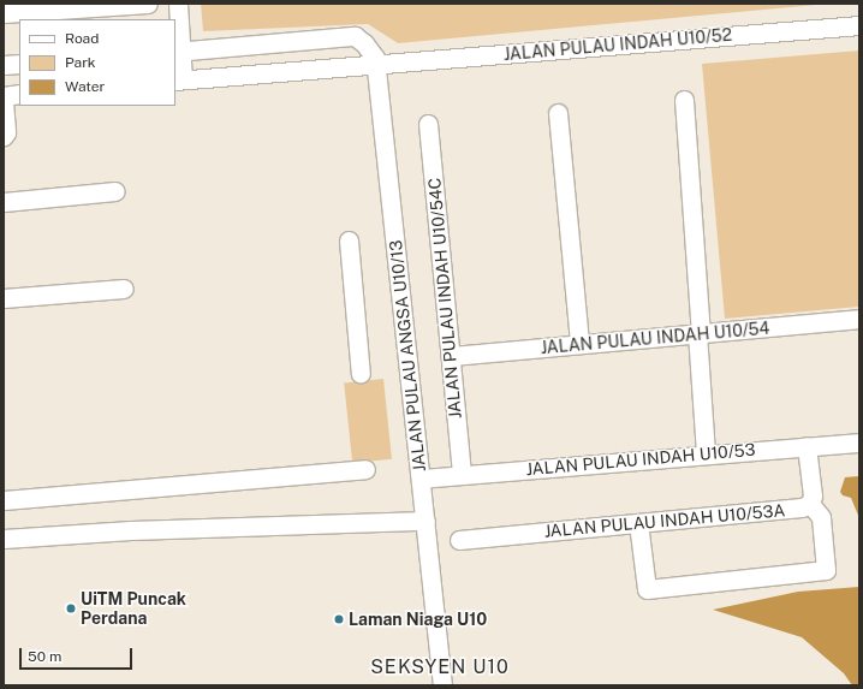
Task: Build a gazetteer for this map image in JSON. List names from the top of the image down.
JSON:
{
  "streets": {
    "street": [
      "JALAN PULAU INDAH U10/52",
      "JALAN PULAU INDAH U10/54C",
      "JALAN PULAU INDAH U10/54",
      "JALAN PULAU ANGSA U10/13",
      "JALAN PULAU INDAH U10/53",
      "JALAN PULAU INDAH U10/53A"
    ]
  },
  "crossings": [
    ["JALAN PULAU INDAH U10/52", "JALAN PULAU ANGSA U10/13"],
    ["JALAN PULAU INDAH U10/54C", "JALAN PULAU INDAH U10/54"],
    ["JALAN PULAU INDAH U10/54C", "JALAN PULAU INDAH U10/53"],
    ["JALAN PULAU ANGSA U10/13", "JALAN PULAU INDAH U10/53"],
    ["JALAN PULAU INDAH U10/53", "JALAN PULAU INDAH U10/53A"]
  ],
  "districts": ["SEKSYEN U10"],
  "places": ["UiTM Puncak Perdana", "Laman Niaga U10"],
  "legend": ["Road", "Park", "Water"],
  "scale_bar": "50 m"
}
